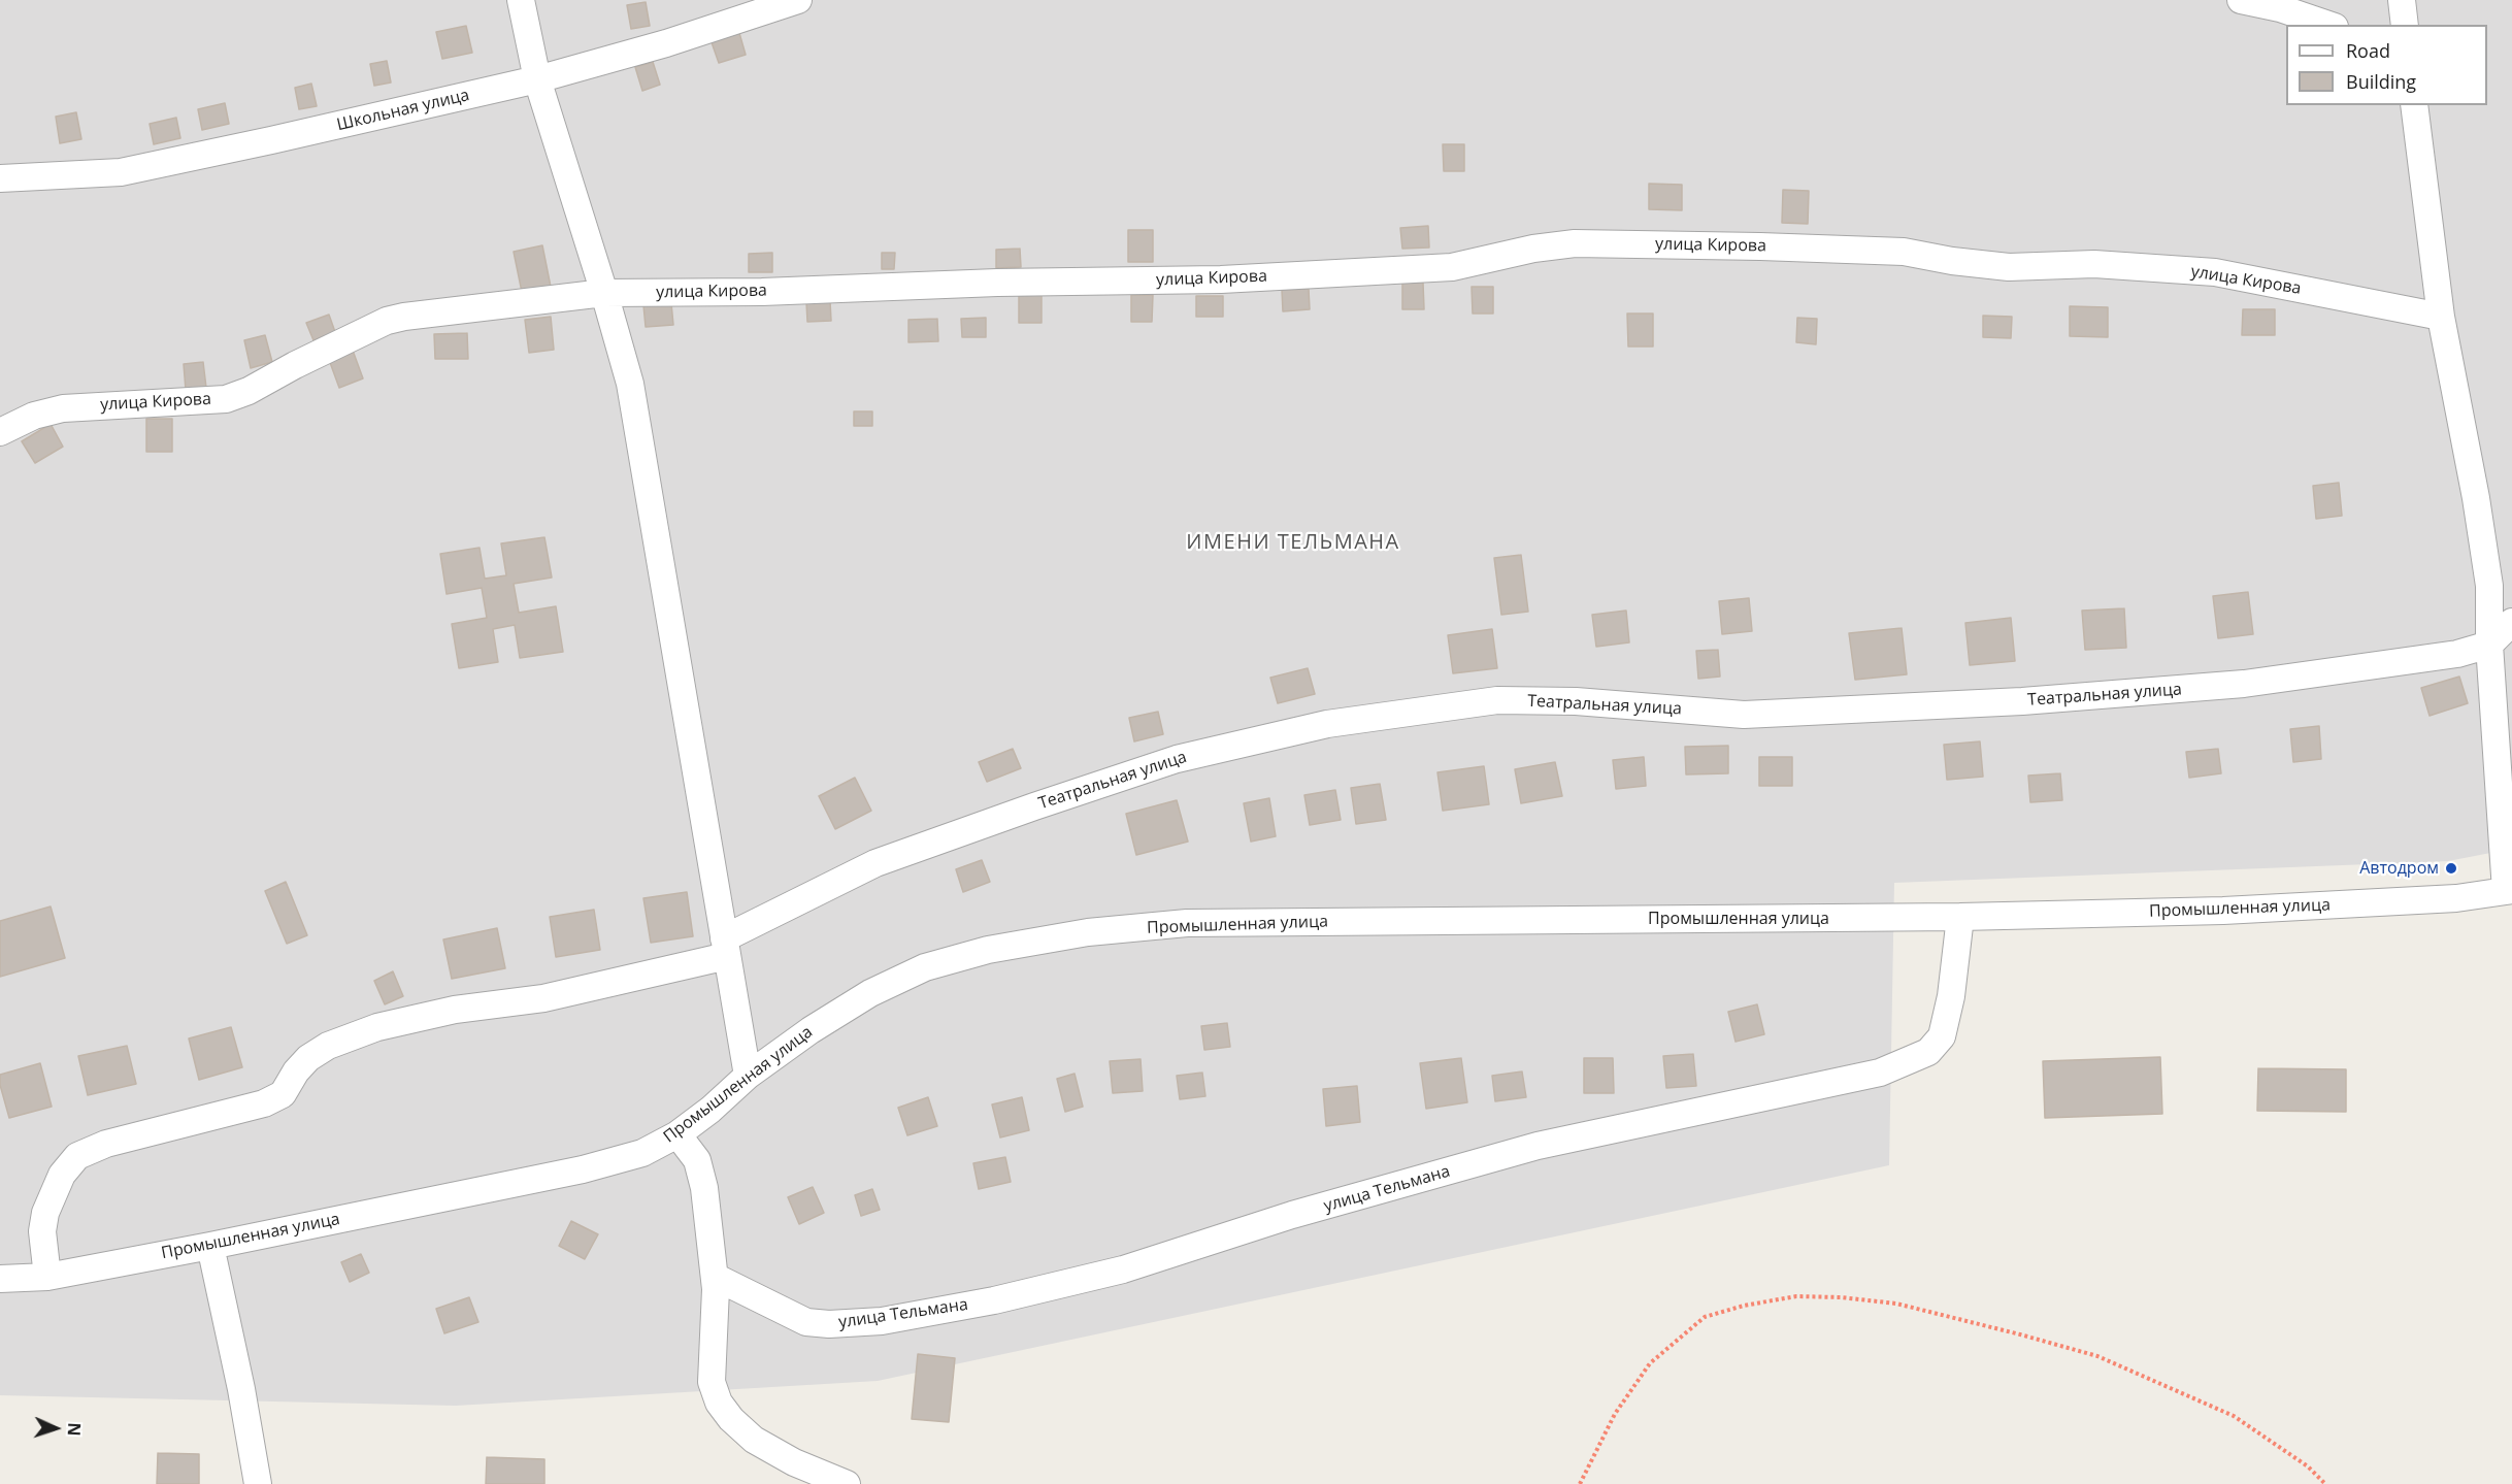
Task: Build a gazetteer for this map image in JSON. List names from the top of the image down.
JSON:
{
  "streets": {
    "street": [
      "Школьная улица",
      "улица Кирова",
      "Театральная улица",
      "Промышленная улица",
      "улица Тельмана"
    ]
  },
  "crossings": [
    ["Театральная улица", "Промышленная улица"],
    ["Промышленная улица", "улица Тельмана"]
  ],
  "districts": ["ИМЕНИ ТЕЛЬМАНА"],
  "places": ["Автодром"],
  "legend": ["Road", "Building"],
  "north": "right"
}
